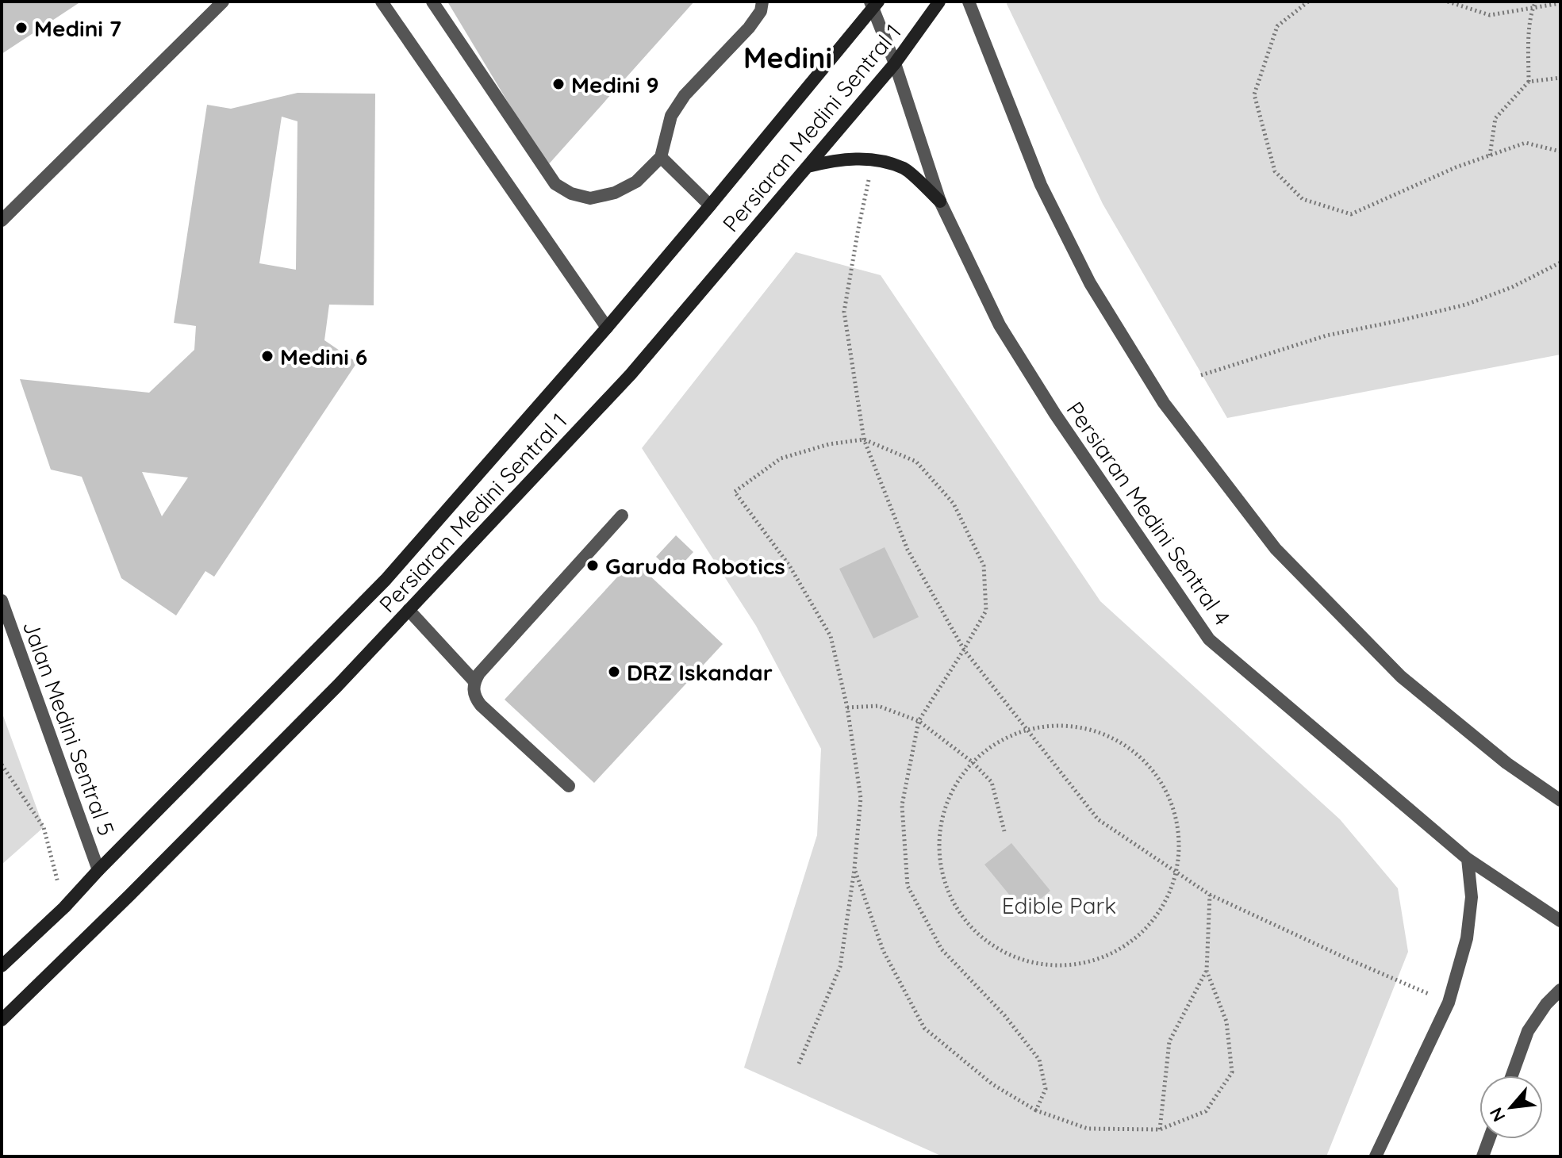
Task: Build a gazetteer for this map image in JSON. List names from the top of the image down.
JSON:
{
  "streets": {
    "street": ["Persiaran Medini Sentral 1", "Persiaran Medini Sentral 4", "Jalan Medini Sentral 5"]
  },
  "crossings": [
    ["Persiaran Medini Sentral 1", "Persiaran Medini Sentral 4"],
    ["Persiaran Medini Sentral 1", "Jalan Medini Sentral 5"]
  ],
  "districts": ["Medini"],
  "parks": ["Edible Park"],
  "places": [
    "Medini 7",
    "Medini 9",
    "Medini 6",
    "Garuda Robotics",
    "DRZ Iskandar"
  ],
  "north": "bottom left"
}
